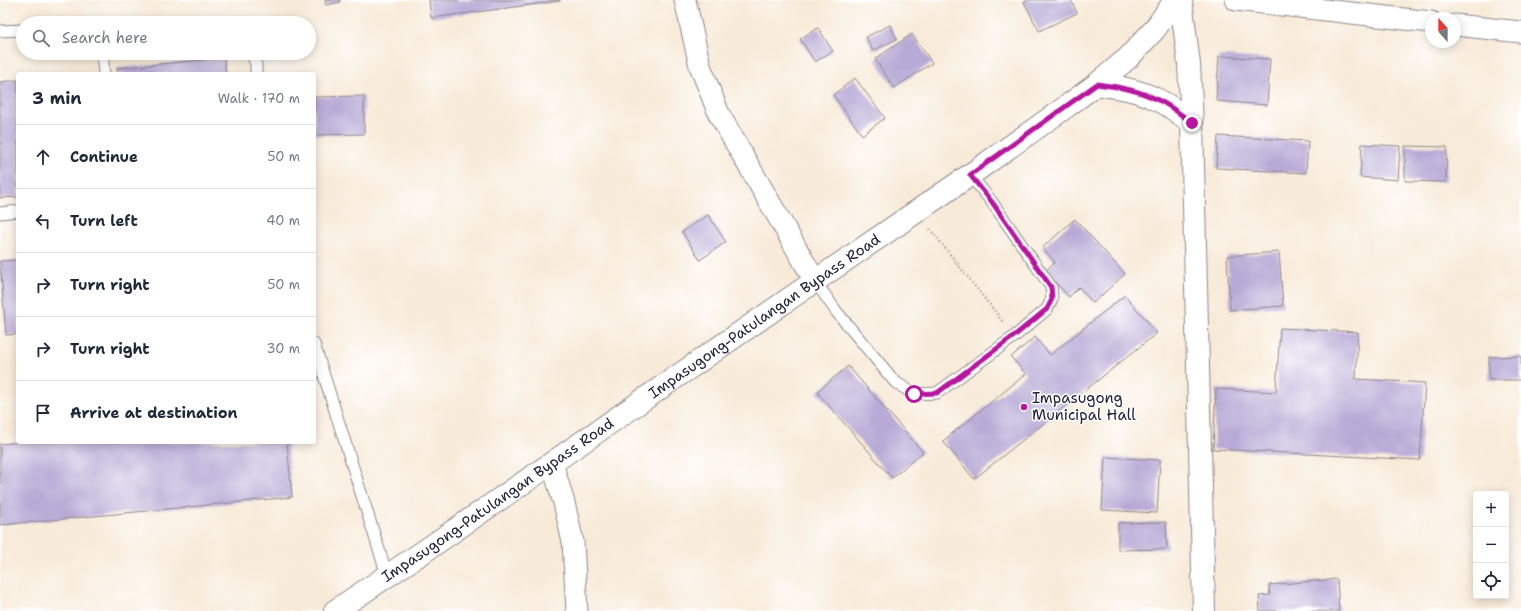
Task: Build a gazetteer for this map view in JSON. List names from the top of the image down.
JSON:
{
  "streets": {
    "main road": ["Impasugong-Patulangan Bypass Road"]
  },
  "places": ["Impasugong Municipal Hall"],
  "north": "top",
  "page": {
    "search": "Search here",
    "heading": ["3 min", "Walk · 170 m"],
    "list": [
      ["Continue", "50 m"],
      ["Turn left", "40 m"],
      ["Turn right", "50 m"],
      ["Turn right", "30 m"],
      "Arrive at destination"
    ],
    "map_buttons": ["+", "−"]
  }
}
